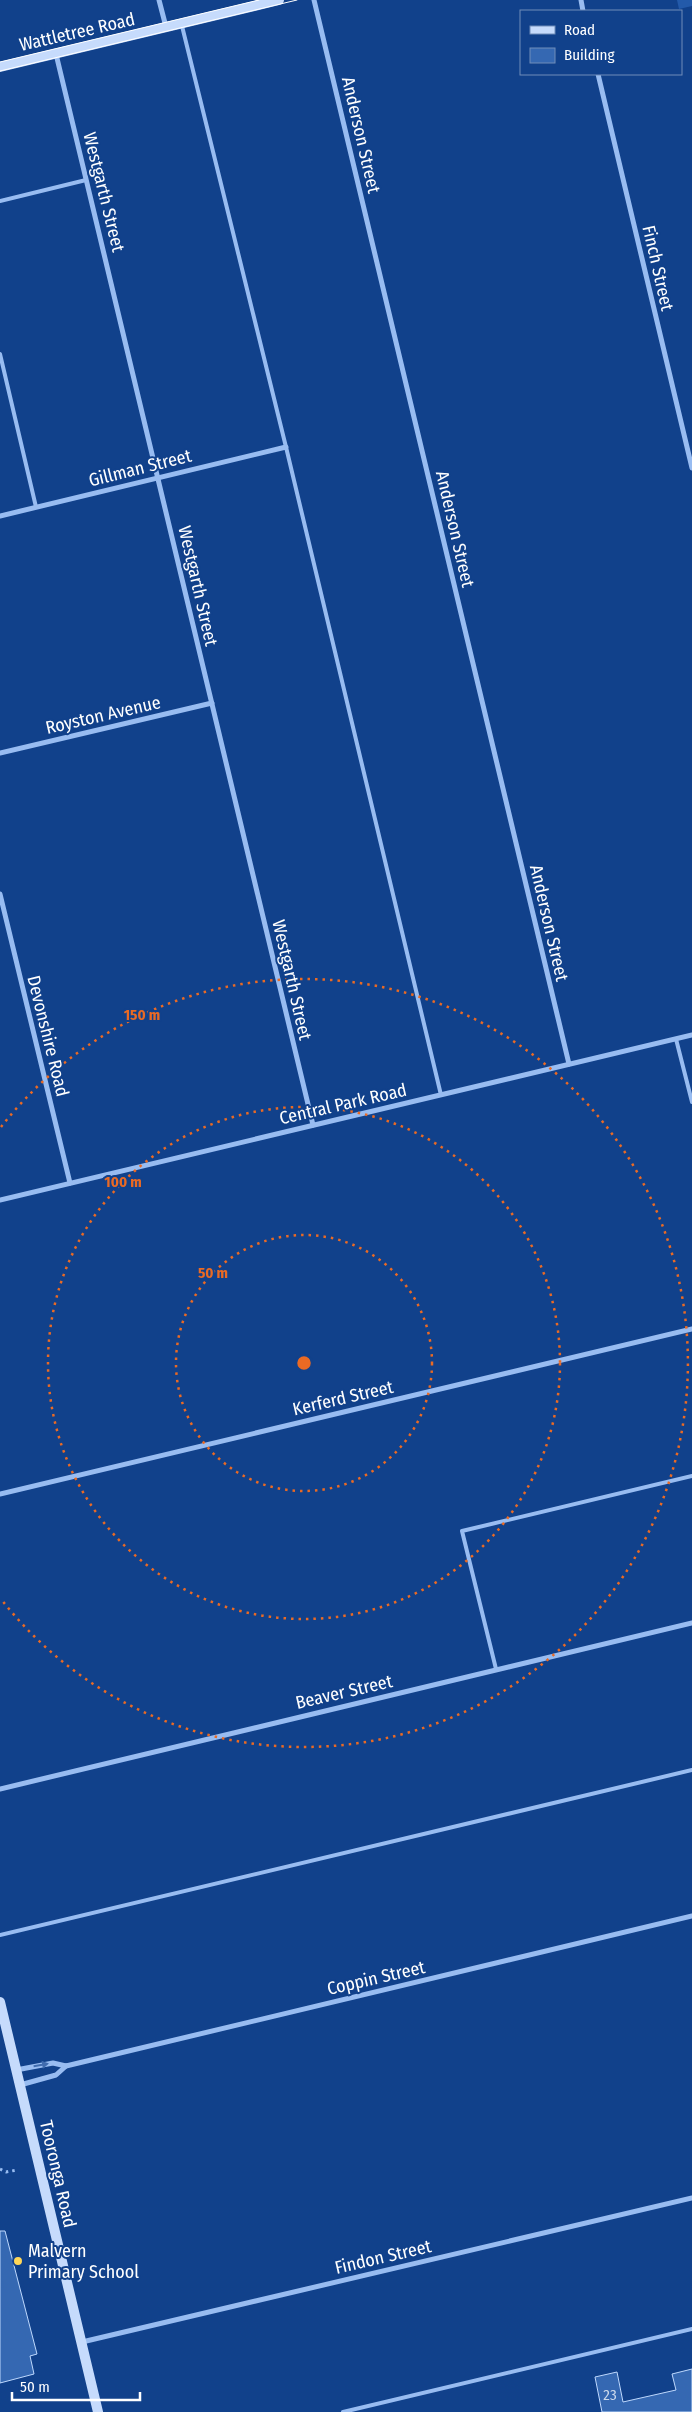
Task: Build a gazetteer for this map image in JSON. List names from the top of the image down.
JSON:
{
  "streets": {
    "main road": ["Wattletree Road", "Tooronga Road"],
    "street": [
      "Anderson Street",
      "Westgarth Street",
      "Finch Street",
      "Gillman Street",
      "Royston Avenue",
      "Devonshire Road",
      "Central Park Road",
      "Kerferd Street",
      "Beaver Street",
      "Coppin Street",
      "Findon Street"
    ]
  },
  "crossings": [
    ["Wattletree Road", "Westgarth Street"],
    ["Anderson Street", "Central Park Road"],
    ["Westgarth Street", "Gillman Street"],
    ["Westgarth Street", "Royston Avenue"],
    ["Westgarth Street", "Central Park Road"],
    ["Devonshire Road", "Central Park Road"],
    ["Coppin Street", "Tooronga Road"],
    ["Tooronga Road", "Findon Street"]
  ],
  "places": ["Malvern Primary School"],
  "house_numbers": ["23"],
  "legend": ["Road", "Building"],
  "scale_bar": "50 m",
  "rings": ["150 m", "100 m", "50 m"]
}
